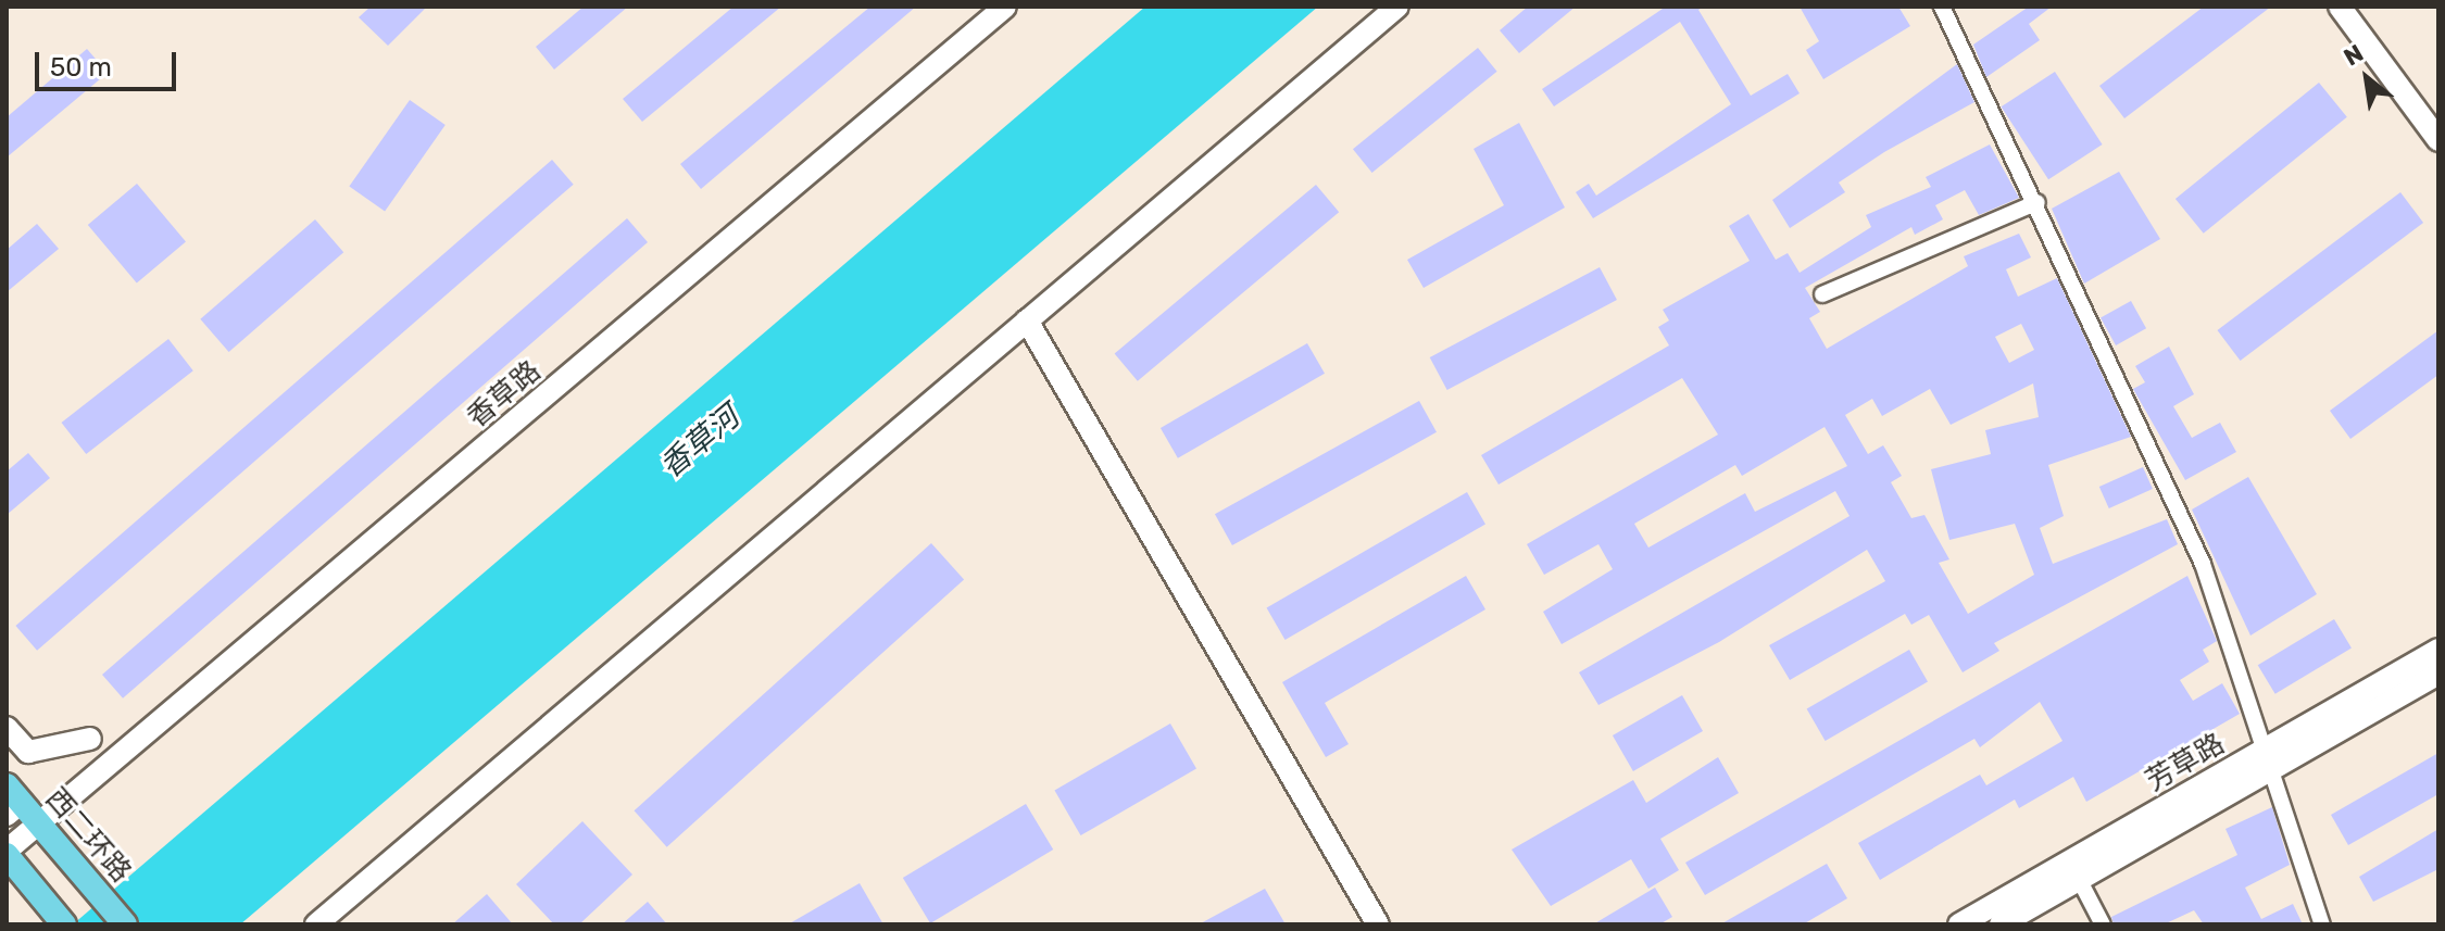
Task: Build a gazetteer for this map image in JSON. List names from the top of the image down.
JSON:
{
  "streets": {
    "main road": ["西二环路"],
    "street": ["香草路", "芳草路"]
  },
  "crossings": [
    ["香草路", "西二环路"]
  ],
  "water": ["香草河"],
  "scale_bar": "50 m",
  "north": "top left"
}
